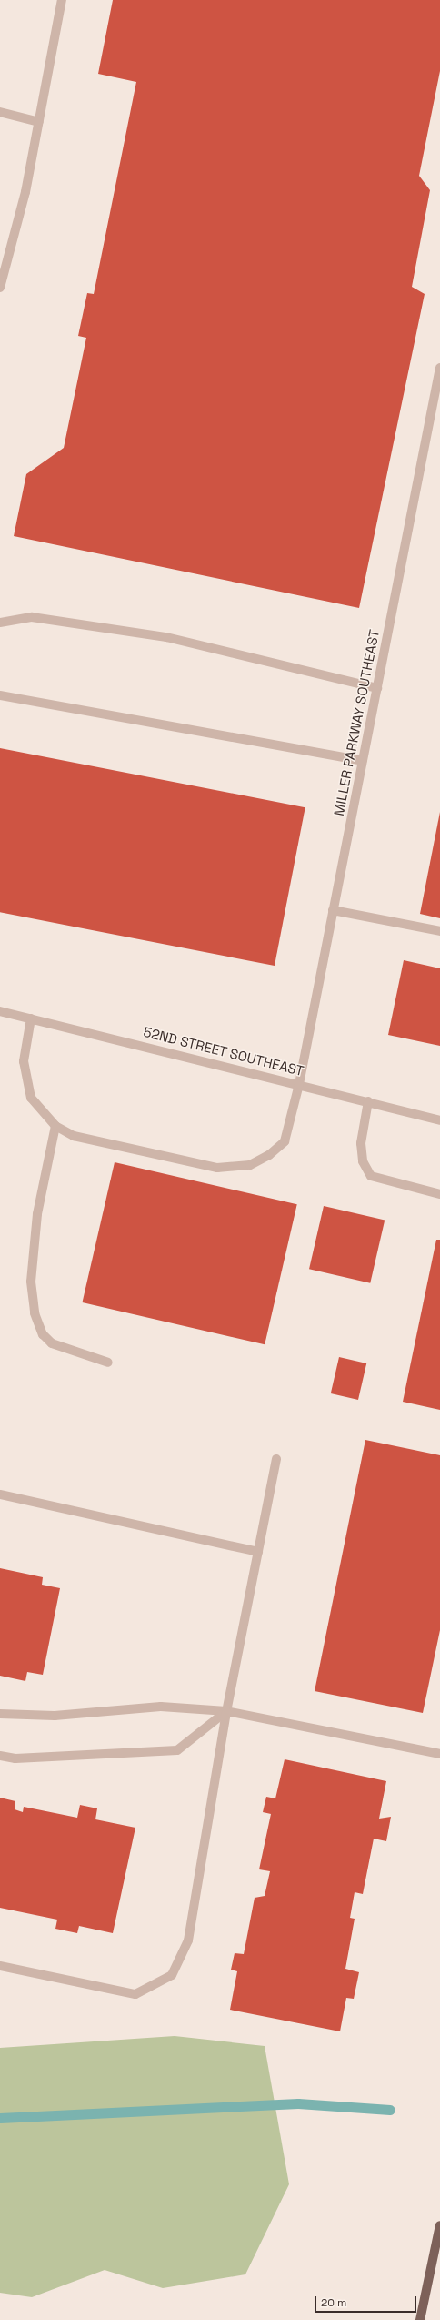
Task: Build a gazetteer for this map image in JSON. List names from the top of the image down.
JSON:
{
  "streets": {
    "street": ["MILLER PARKWAY SOUTHEAST", "52ND STREET SOUTHEAST"]
  },
  "crossings": [
    ["MILLER PARKWAY SOUTHEAST", "52ND STREET SOUTHEAST"]
  ],
  "scale_bar": "20 m"
}
